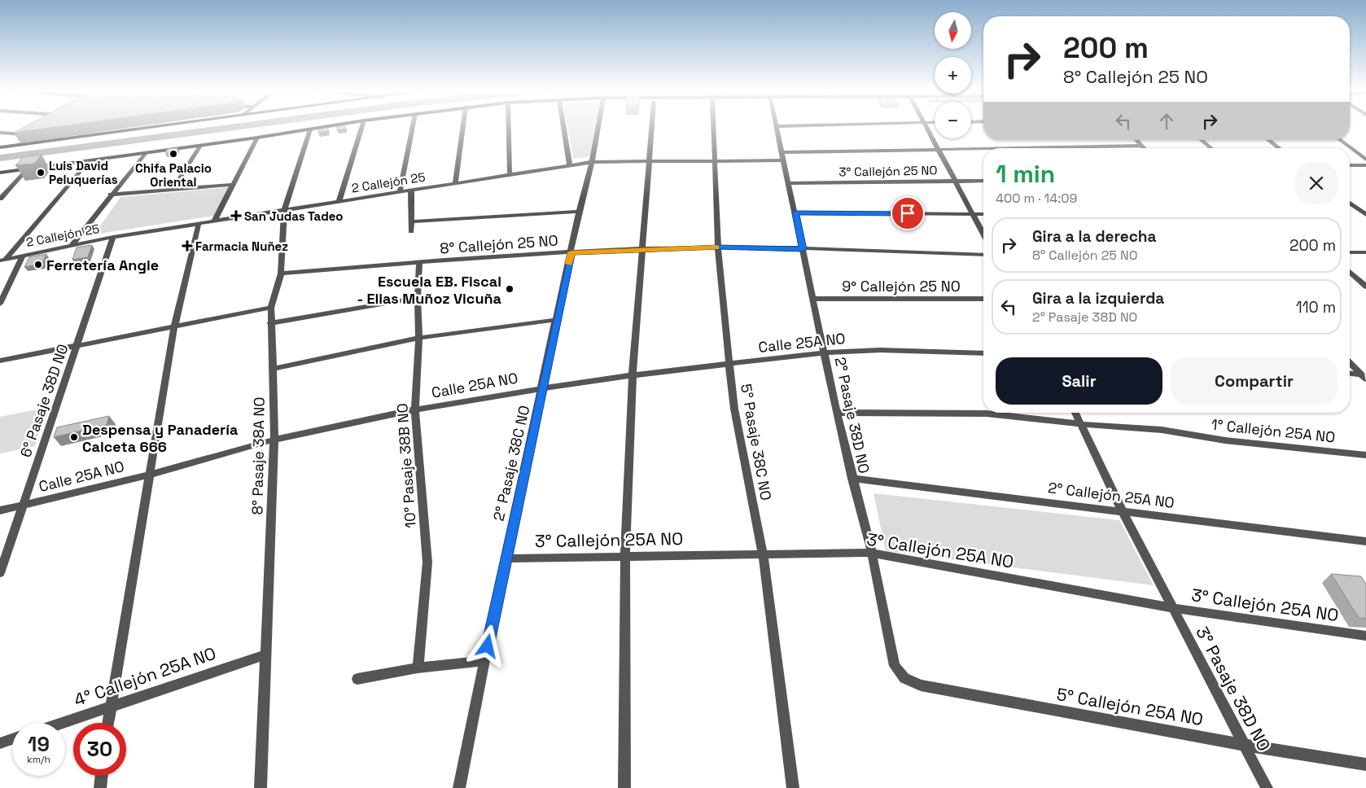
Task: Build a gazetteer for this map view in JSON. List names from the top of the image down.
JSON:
{
  "streets": {
    "street": [
      "3° Callejón 25 NO",
      "2 Callejón 25",
      "8° Callejón 25 NO",
      "9° Callejón 25 NO",
      "Calle 25A NO",
      "6° Pasaje 38D NO",
      "2° Pasaje 38D NO",
      "1° Callejón 25A NO",
      "5° Pasaje 38C NO",
      "8° Pasaje 38A NO",
      "2° Pasaje 38C NO",
      "10° Pasaje 38B NO",
      "2° Callejón 25A NO",
      "3° Callejón 25A NO",
      "4° Callejón 25A NO",
      "3° Pasaje 38D NO",
      "5° Callejón 25A NO"
    ]
  },
  "crossings": [
    ["3° Callejón 25 NO", "2° Pasaje 38D NO"],
    ["2 Callejón 25", "6° Pasaje 38D NO"],
    ["2 Callejón 25", "2° Pasaje 38D NO"],
    ["2 Callejón 25", "5° Pasaje 38C NO"],
    ["2 Callejón 25", "8° Pasaje 38A NO"],
    ["2 Callejón 25", "2° Pasaje 38C NO"],
    ["8° Callejón 25 NO", "2° Pasaje 38D NO"],
    ["8° Callejón 25 NO", "5° Pasaje 38C NO"],
    ["8° Callejón 25 NO", "8° Pasaje 38A NO"],
    ["8° Callejón 25 NO", "2° Pasaje 38C NO"],
    ["8° Callejón 25 NO", "10° Pasaje 38B NO"],
    ["9° Callejón 25 NO", "2° Pasaje 38D NO"],
    ["Calle 25A NO", "6° Pasaje 38D NO"],
    ["Calle 25A NO", "2° Pasaje 38D NO"],
    ["Calle 25A NO", "5° Pasaje 38C NO"],
    ["Calle 25A NO", "8° Pasaje 38A NO"],
    ["Calle 25A NO", "2° Pasaje 38C NO"],
    ["Calle 25A NO", "10° Pasaje 38B NO"],
    ["2° Pasaje 38D NO", "1° Callejón 25A NO"],
    ["2° Pasaje 38D NO", "2° Callejón 25A NO"],
    ["2° Pasaje 38D NO", "3° Callejón 25A NO"],
    ["2° Pasaje 38D NO", "5° Callejón 25A NO"],
    ["1° Callejón 25A NO", "3° Pasaje 38D NO"],
    ["5° Pasaje 38C NO", "3° Callejón 25A NO"],
    ["8° Pasaje 38A NO", "4° Callejón 25A NO"],
    ["2° Pasaje 38C NO", "3° Callejón 25A NO"],
    ["2° Callejón 25A NO", "3° Pasaje 38D NO"],
    ["3° Callejón 25A NO", "3° Pasaje 38D NO"],
    ["3° Pasaje 38D NO", "5° Callejón 25A NO"]
  ],
  "places": {
    "other": [
      "Chifa Palacio Oriental",
      "Luis David Peluquerías",
      "Ferretería Angie",
      "Escuela EB. Fiscal - Elias Muñoz Vicuña",
      "Despensa y Panadería Calceta 666"
    ],
    "health": ["San Judas Tadeo", "Farmacia Nuñez"]
  },
  "north": "bottom",
  "page": {
    "map_buttons": ["+", "−"],
    "turn": ["200 m", "8° Callejón 25 NO"],
    "heading": ["1 min", "400 m · 14:09"],
    "list": [
      {
        "name": "Gira a la derecha",
        "note": "8° Callejón 25 NO",
        "value": "200 m"
      },
      {
        "name": "Gira a la izquierda",
        "note": "2° Pasaje 38D NO",
        "value": "110 m"
      }
    ],
    "buttons": ["Salir", "Compartir"],
    "speed": "19 km/h",
    "limit": "30"
  }
}
